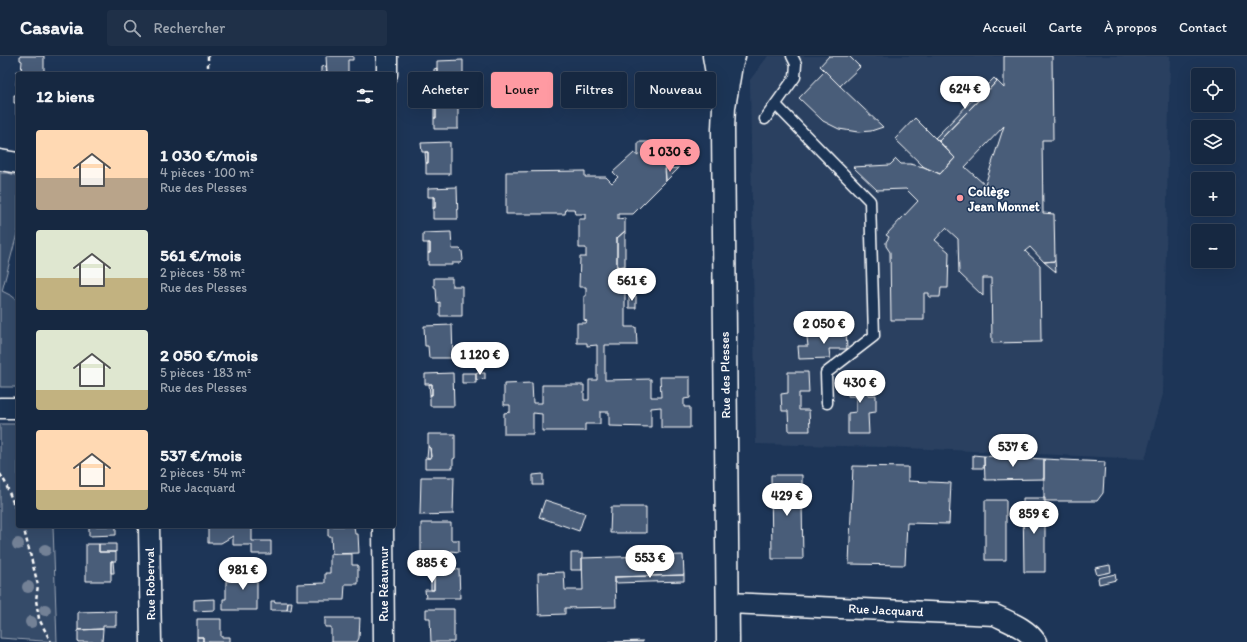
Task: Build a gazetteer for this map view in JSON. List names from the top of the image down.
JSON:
{
  "streets": {
    "street": [
      "Rue des Plesses",
      "Rue Roberval",
      "Rue Réaumur",
      "Rue Jacquard"
    ]
  },
  "crossings": [
    ["Rue des Plesses", "Rue Jacquard"]
  ],
  "places": ["Collège Jean Monnet"],
  "page": {
    "header": "Casavia",
    "search": "Rechercher",
    "nav": [
      "Accueil",
      "Carte",
      "À propos",
      "Contact"
    ],
    "map_buttons": ["+", "−"],
    "chip": [
      "Acheter",
      "Louer",
      "Filtres",
      "Nouveau"
    ],
    "heading": "12 biens",
    "price": [
      "624 €",
      "1 030 €",
      "561 €",
      "2 050 €",
      "1 120 €",
      "430 €",
      "537 €",
      "429 €",
      "859 €",
      "553 €",
      "885 €",
      "981 €"
    ],
    "list": [
      {
        "name": "1 030 €/mois",
        "note": "4 pièces · 100 m² · Rue des Plesses"
      },
      {
        "name": "561 €/mois",
        "note": "2 pièces · 58 m² · Rue des Plesses"
      },
      {
        "name": "2 050 €/mois",
        "note": "5 pièces · 183 m² · Rue des Plesses"
      },
      {
        "name": "537 €/mois",
        "note": "2 pièces · 54 m² · Rue Jacquard"
      }
    ]
  }
}
